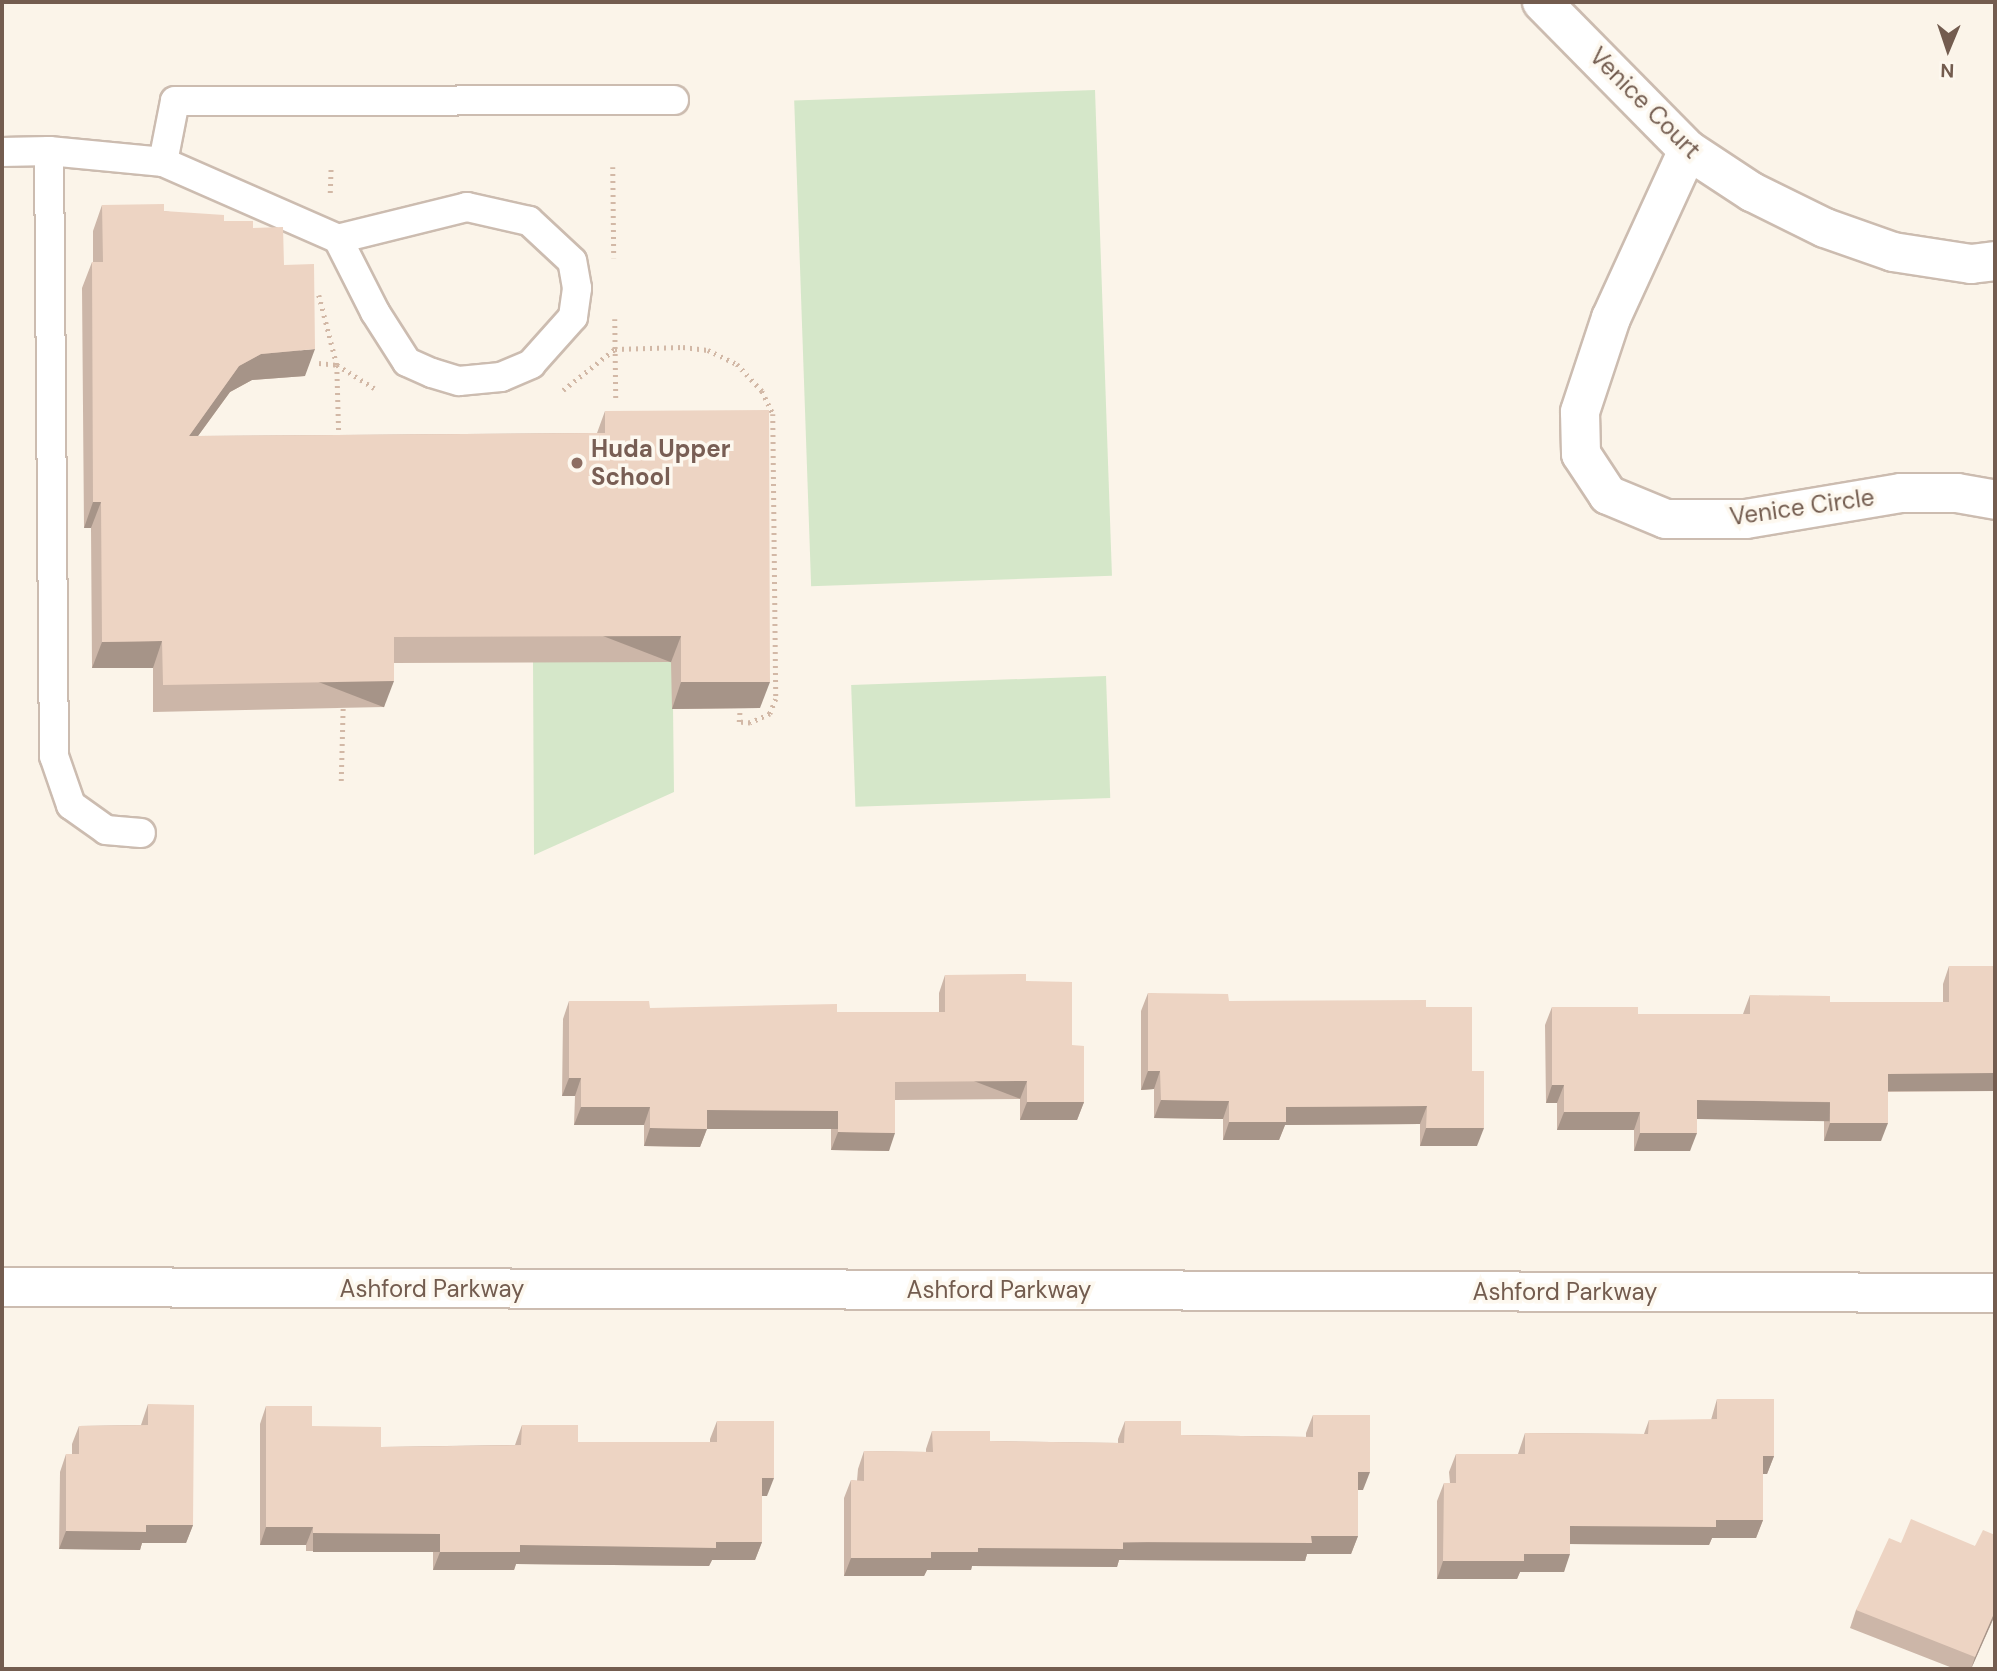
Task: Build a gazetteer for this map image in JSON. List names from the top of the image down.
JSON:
{
  "streets": {
    "street": ["Venice Court", "Venice Circle", "Ashford Parkway"]
  },
  "crossings": [
    ["Venice Court", "Venice Circle"]
  ],
  "places": ["Huda Upper School"],
  "north": "bottom"
}
